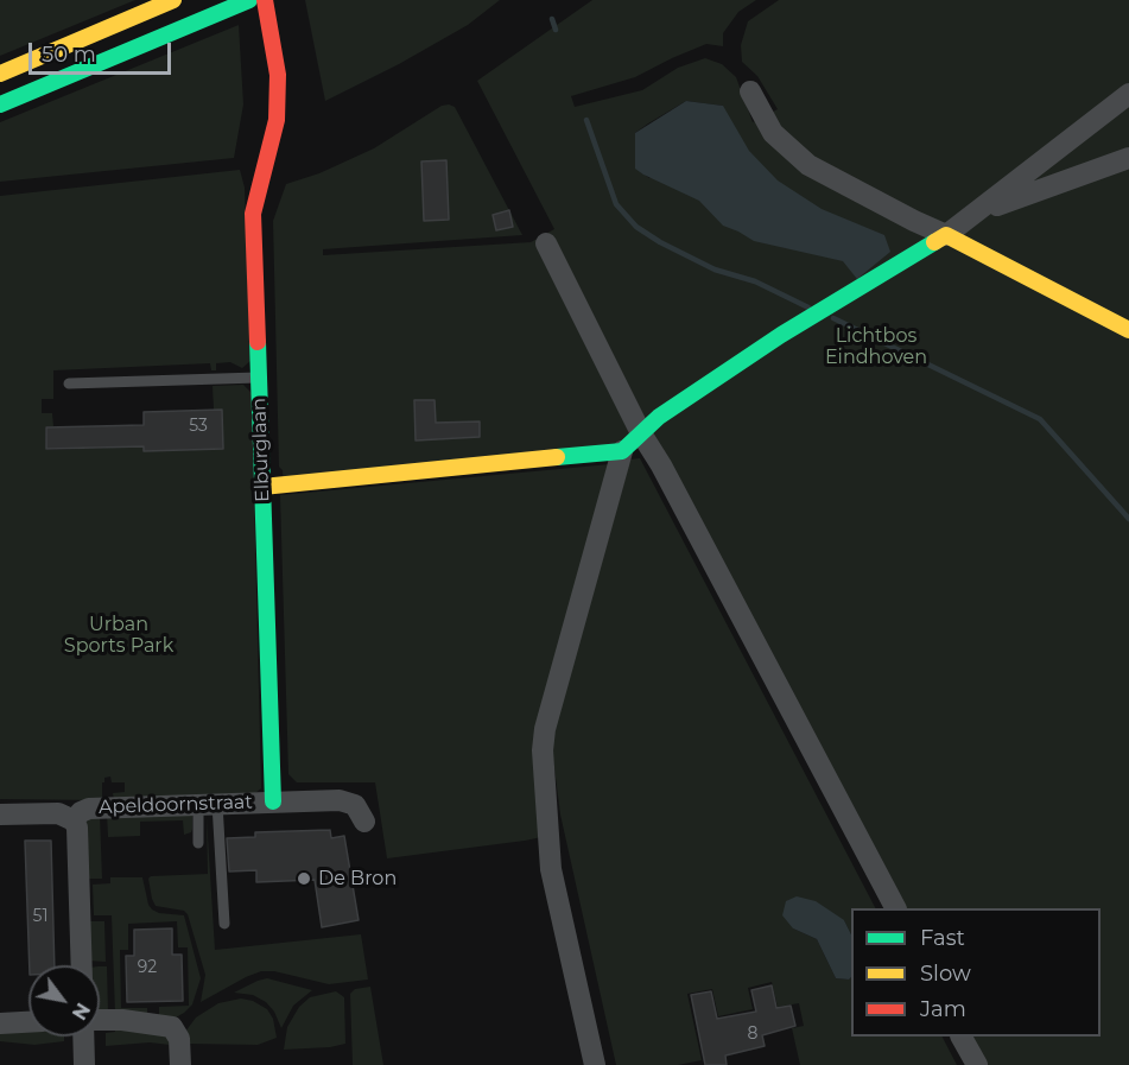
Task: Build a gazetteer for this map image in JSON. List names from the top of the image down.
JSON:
{
  "streets": {
    "main road": ["Elburglaan"],
    "street": ["Apeldoornstraat"]
  },
  "crossings": [
    ["Elburglaan", "Apeldoornstraat"]
  ],
  "parks": ["Lichtbos Eindhoven", "Urban Sports Park"],
  "places": ["De Bron"],
  "house_numbers": [
    "53",
    "51",
    "92",
    "8"
  ],
  "legend": ["Fast", "Slow", "Jam"],
  "scale_bar": "50 m",
  "north": "bottom right"
}
